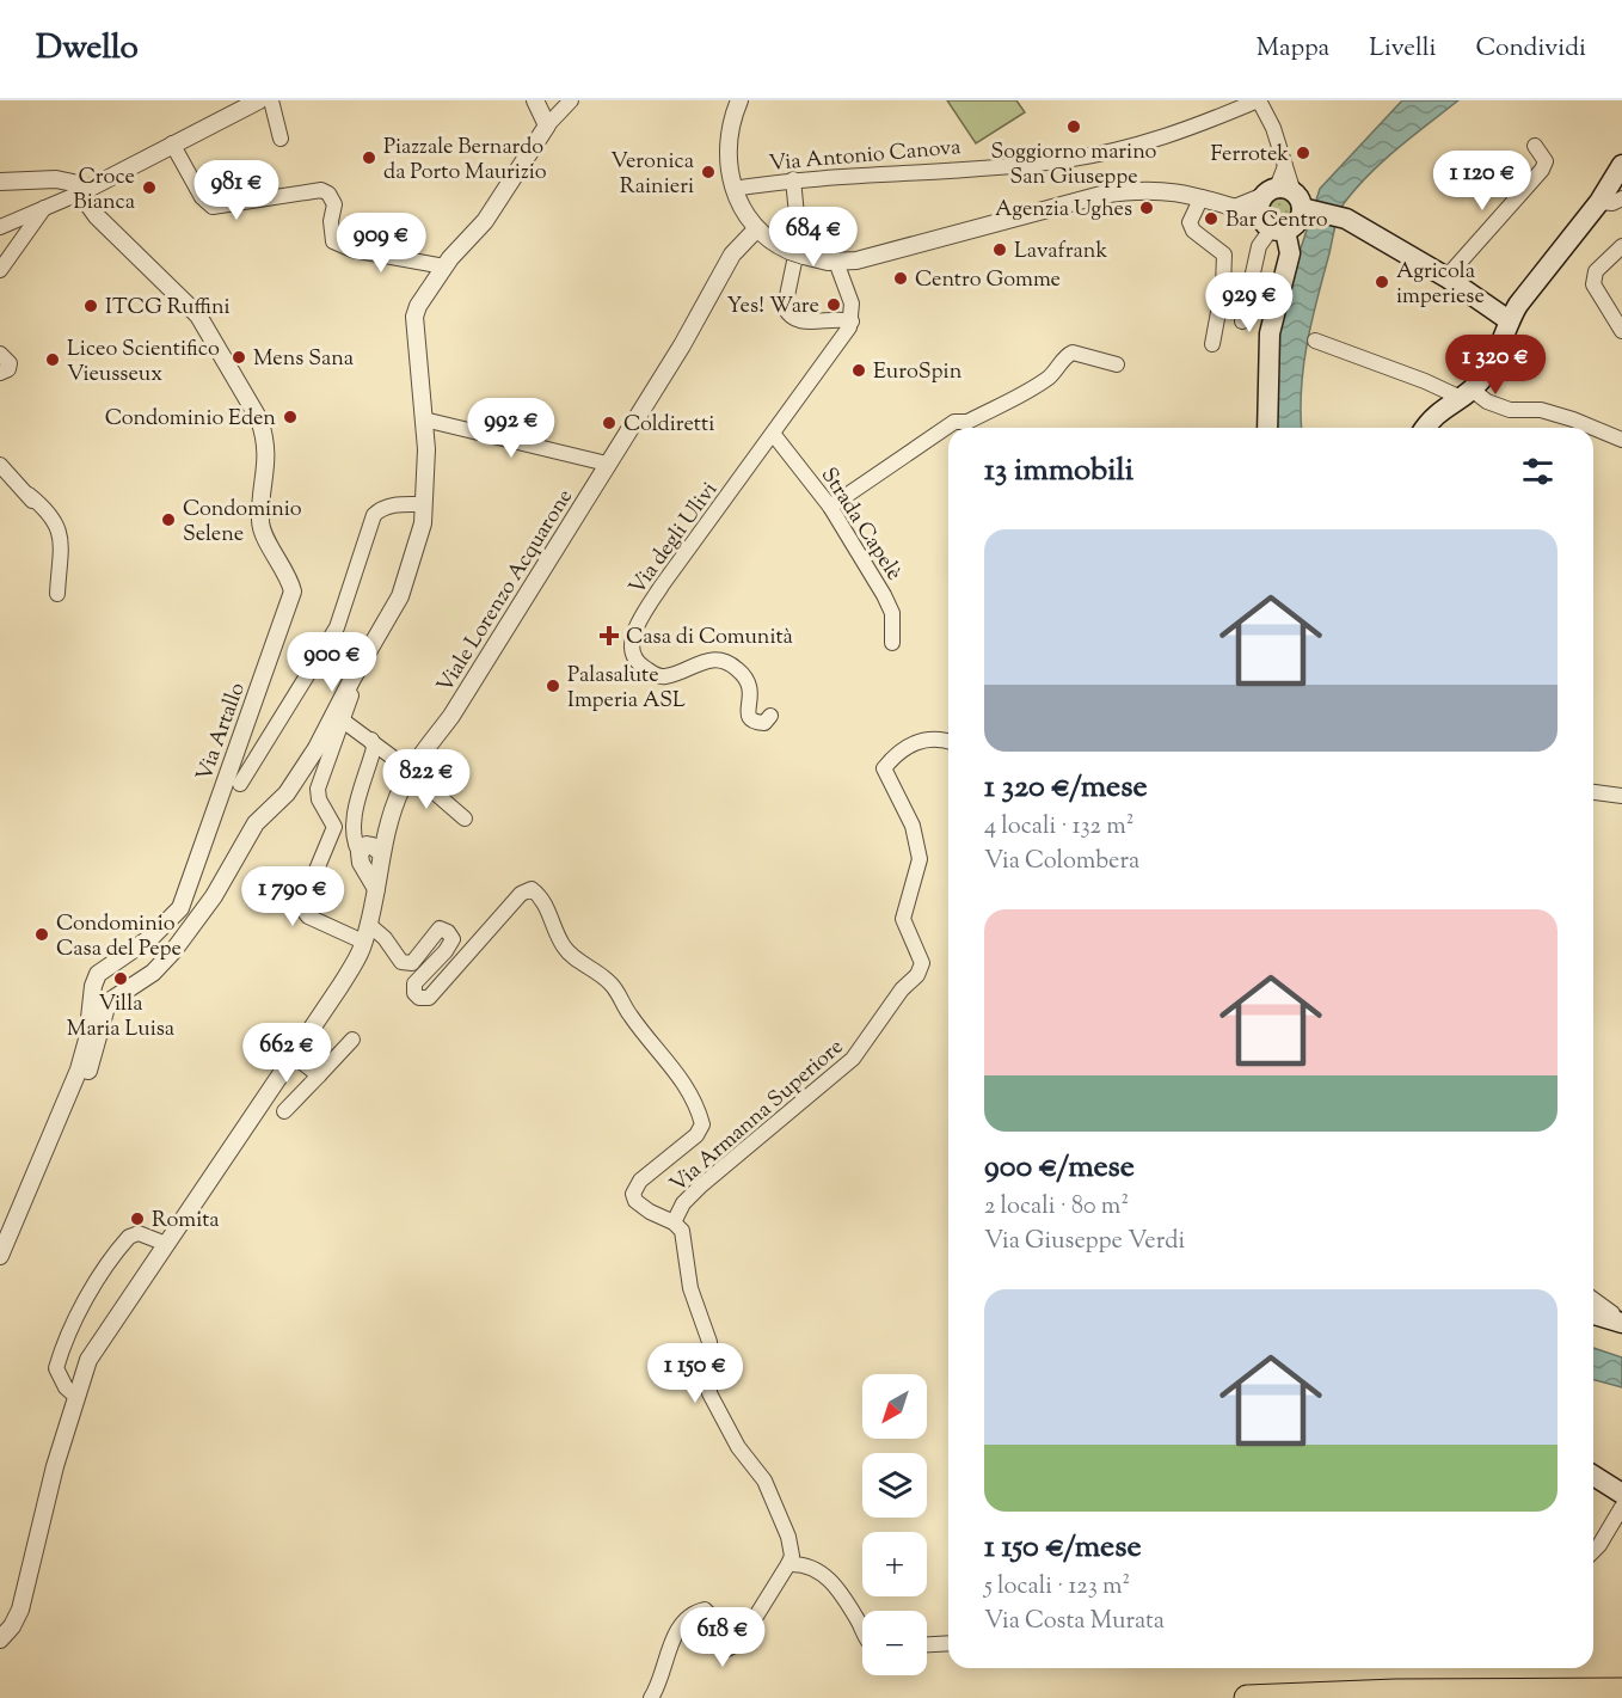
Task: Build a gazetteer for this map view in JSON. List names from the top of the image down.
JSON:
{
  "streets": {
    "street": [
      "Via Antonio Canova",
      "Strada Capelè",
      "Via degli Ulivi",
      "Viale Lorenzo Acquarone",
      "Via Artallo",
      "Via Armanna Superiore"
    ]
  },
  "crossings": [
    ["Strada Capelè", "Via degli Ulivi"]
  ],
  "places": {
    "other": [
      "Soggiorno marino San Giuseppe",
      "Ferrotek",
      "Piazzale Bernardo da Porto Maurizio",
      "Veronica Rainieri",
      "Croce Bianca",
      "Agenzia Ughes",
      "Bar Centro",
      "Lavafrank",
      "Centro Gomme",
      "Agricola imperiese",
      "Yes! Ware",
      "ITCG Ruffini",
      "Mens Sana",
      "Liceo Scientifico Vieusseux",
      "EuroSpin",
      "Condominio Eden",
      "Coldiretti",
      "Condominio Selene",
      "Palasalute Imperia ASL",
      "Condominio Casa del Pepe",
      "Villa Maria Luisa",
      "Romita"
    ],
    "health": ["Casa di Comunità"]
  },
  "north": "bottom left",
  "page": {
    "header": "Dwello",
    "nav": ["Mappa", "Livelli", "Condividi"],
    "price": [
      "1 120 €",
      "981 €",
      "684 €",
      "909 €",
      "929 €",
      "1 320 €",
      "992 €",
      "900 €",
      "822 €",
      "1 790 €",
      "662 €",
      "1 150 €",
      "618 €"
    ],
    "heading": "13 immobili",
    "list": [
      {
        "name": "1 320 €/mese",
        "note": "4 locali · 132 m² · Via Colombera"
      },
      {
        "name": "900 €/mese",
        "note": "2 locali · 80 m² · Via Giuseppe Verdi"
      },
      {
        "name": "1 150 €/mese",
        "note": "5 locali · 123 m² · Via Costa Murata"
      }
    ],
    "map_buttons": ["+", "−"]
  }
}
